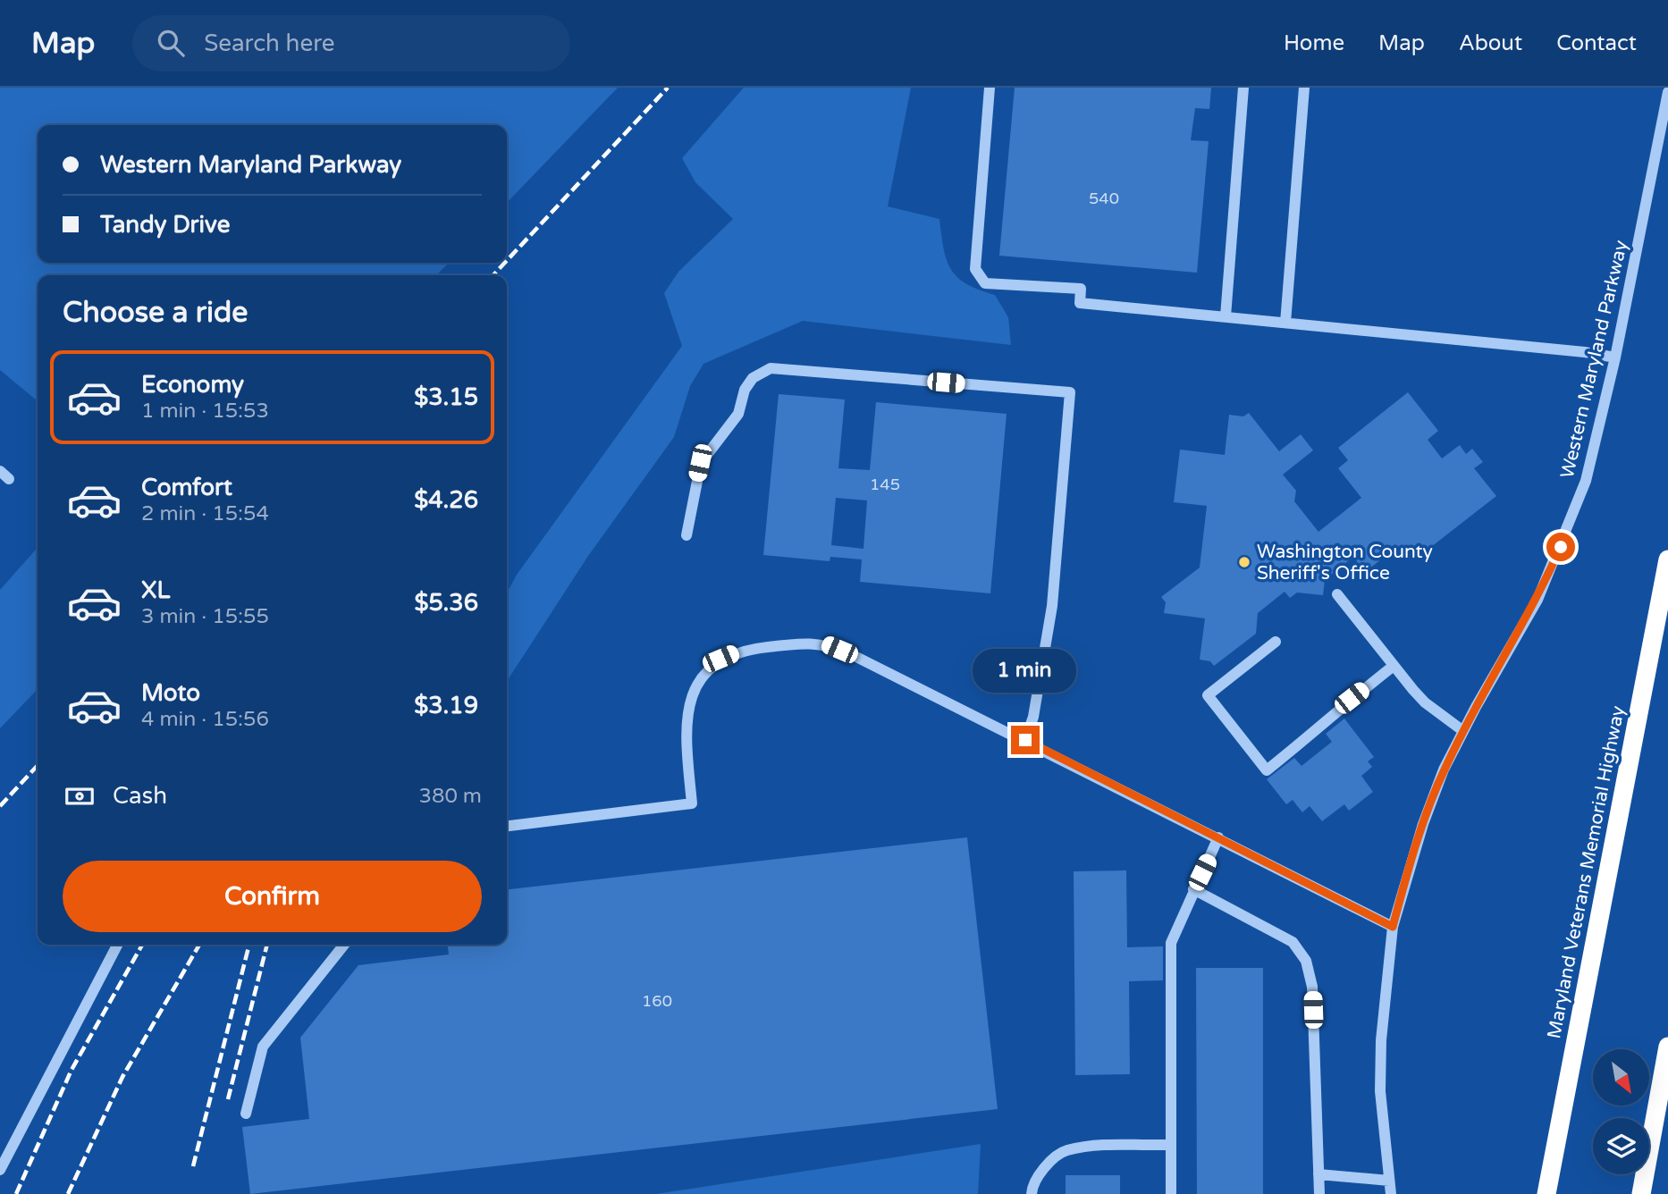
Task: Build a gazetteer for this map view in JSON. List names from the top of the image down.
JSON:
{
  "streets": {
    "highway": ["Maryland Veterans Memorial Highway"],
    "street": ["Western Maryland Parkway"]
  },
  "places": ["Washington County Sheriff's Office"],
  "house_numbers": ["540", "145", "160"],
  "north": "bottom right",
  "page": {
    "header": "Map",
    "search": "Search here",
    "nav": [
      "Home",
      "Map",
      "About",
      "Contact"
    ],
    "banner": ["Western Maryland Parkway", "Tandy Drive"],
    "heading": "Choose a ride",
    "list": [
      {
        "name": "Economy",
        "note": "1 min · 15:53",
        "value": "$3.15"
      },
      {
        "name": "Comfort",
        "note": "2 min · 15:54",
        "value": "$4.26"
      },
      {
        "name": "XL",
        "note": "3 min · 15:55",
        "value": "$5.36"
      },
      {
        "name": "Moto",
        "note": "4 min · 15:56",
        "value": "$3.19"
      }
    ],
    "bubble": "1 min",
    "pay": ["Cash", "380 m"],
    "buttons": "Confirm"
  }
}
